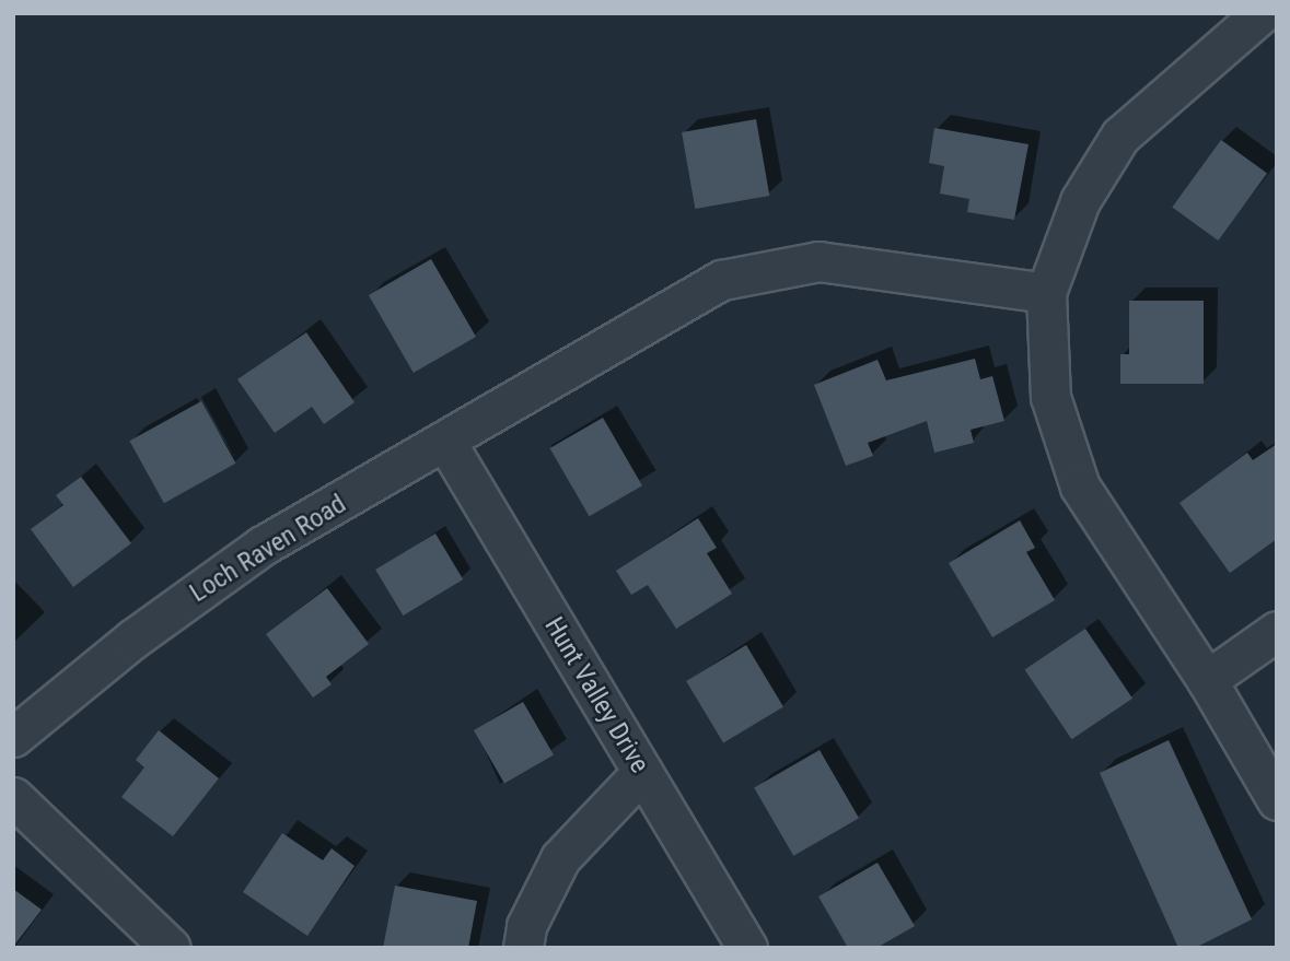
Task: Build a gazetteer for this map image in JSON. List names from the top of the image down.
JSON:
{
  "streets": {
    "street": ["Loch Raven Road", "Hunt Valley Drive"]
  },
  "crossings": [
    ["Loch Raven Road", "Hunt Valley Drive"]
  ]
}
